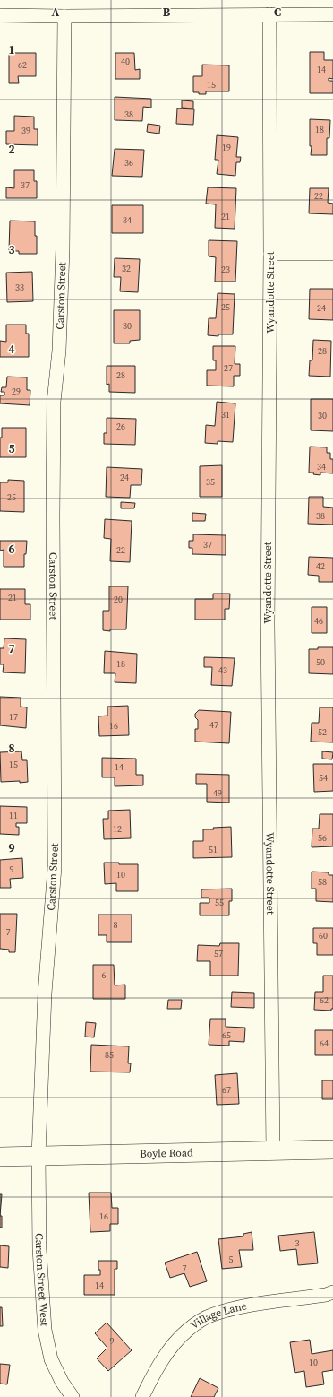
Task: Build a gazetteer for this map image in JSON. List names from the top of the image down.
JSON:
{
  "streets": {
    "street": [
      "Wyandotte Street",
      "Carston Street",
      "Boyle Road",
      "Carston Street West",
      "Village Lane"
    ]
  },
  "crossings": [
    ["Wyandotte Street", "Boyle Road"],
    ["Carston Street", "Boyle Road"],
    ["Carston Street", "Carston Street West"],
    ["Boyle Road", "Carston Street West"]
  ],
  "house_numbers": [
    "40",
    "62",
    "14",
    "15",
    "38",
    "18",
    "39",
    "19",
    "36",
    "37",
    "22",
    "21",
    "34",
    "32",
    "23",
    "33",
    "25",
    "24",
    "30",
    "28",
    "27",
    "28",
    "29",
    "31",
    "30",
    "26",
    "34",
    "24",
    "35",
    "25",
    "38",
    "37",
    "22",
    "42",
    "21",
    "20",
    "46",
    "50",
    "18",
    "43",
    "17",
    "47",
    "16",
    "52",
    "15",
    "14",
    "54",
    "49",
    "11",
    "12",
    "56",
    "51",
    "9",
    "10",
    "58",
    "55",
    "8",
    "7",
    "60",
    "57",
    "6",
    "62",
    "65",
    "64",
    "85",
    "67",
    "16",
    "3",
    "5",
    "7",
    "14",
    "9",
    "10"
  ],
  "grid": {
    "columns": ["A", "B", "C"],
    "rows": [
      "1",
      "2",
      "3",
      "4",
      "5",
      "6",
      "7",
      "8",
      "9"
    ]
  }
}
